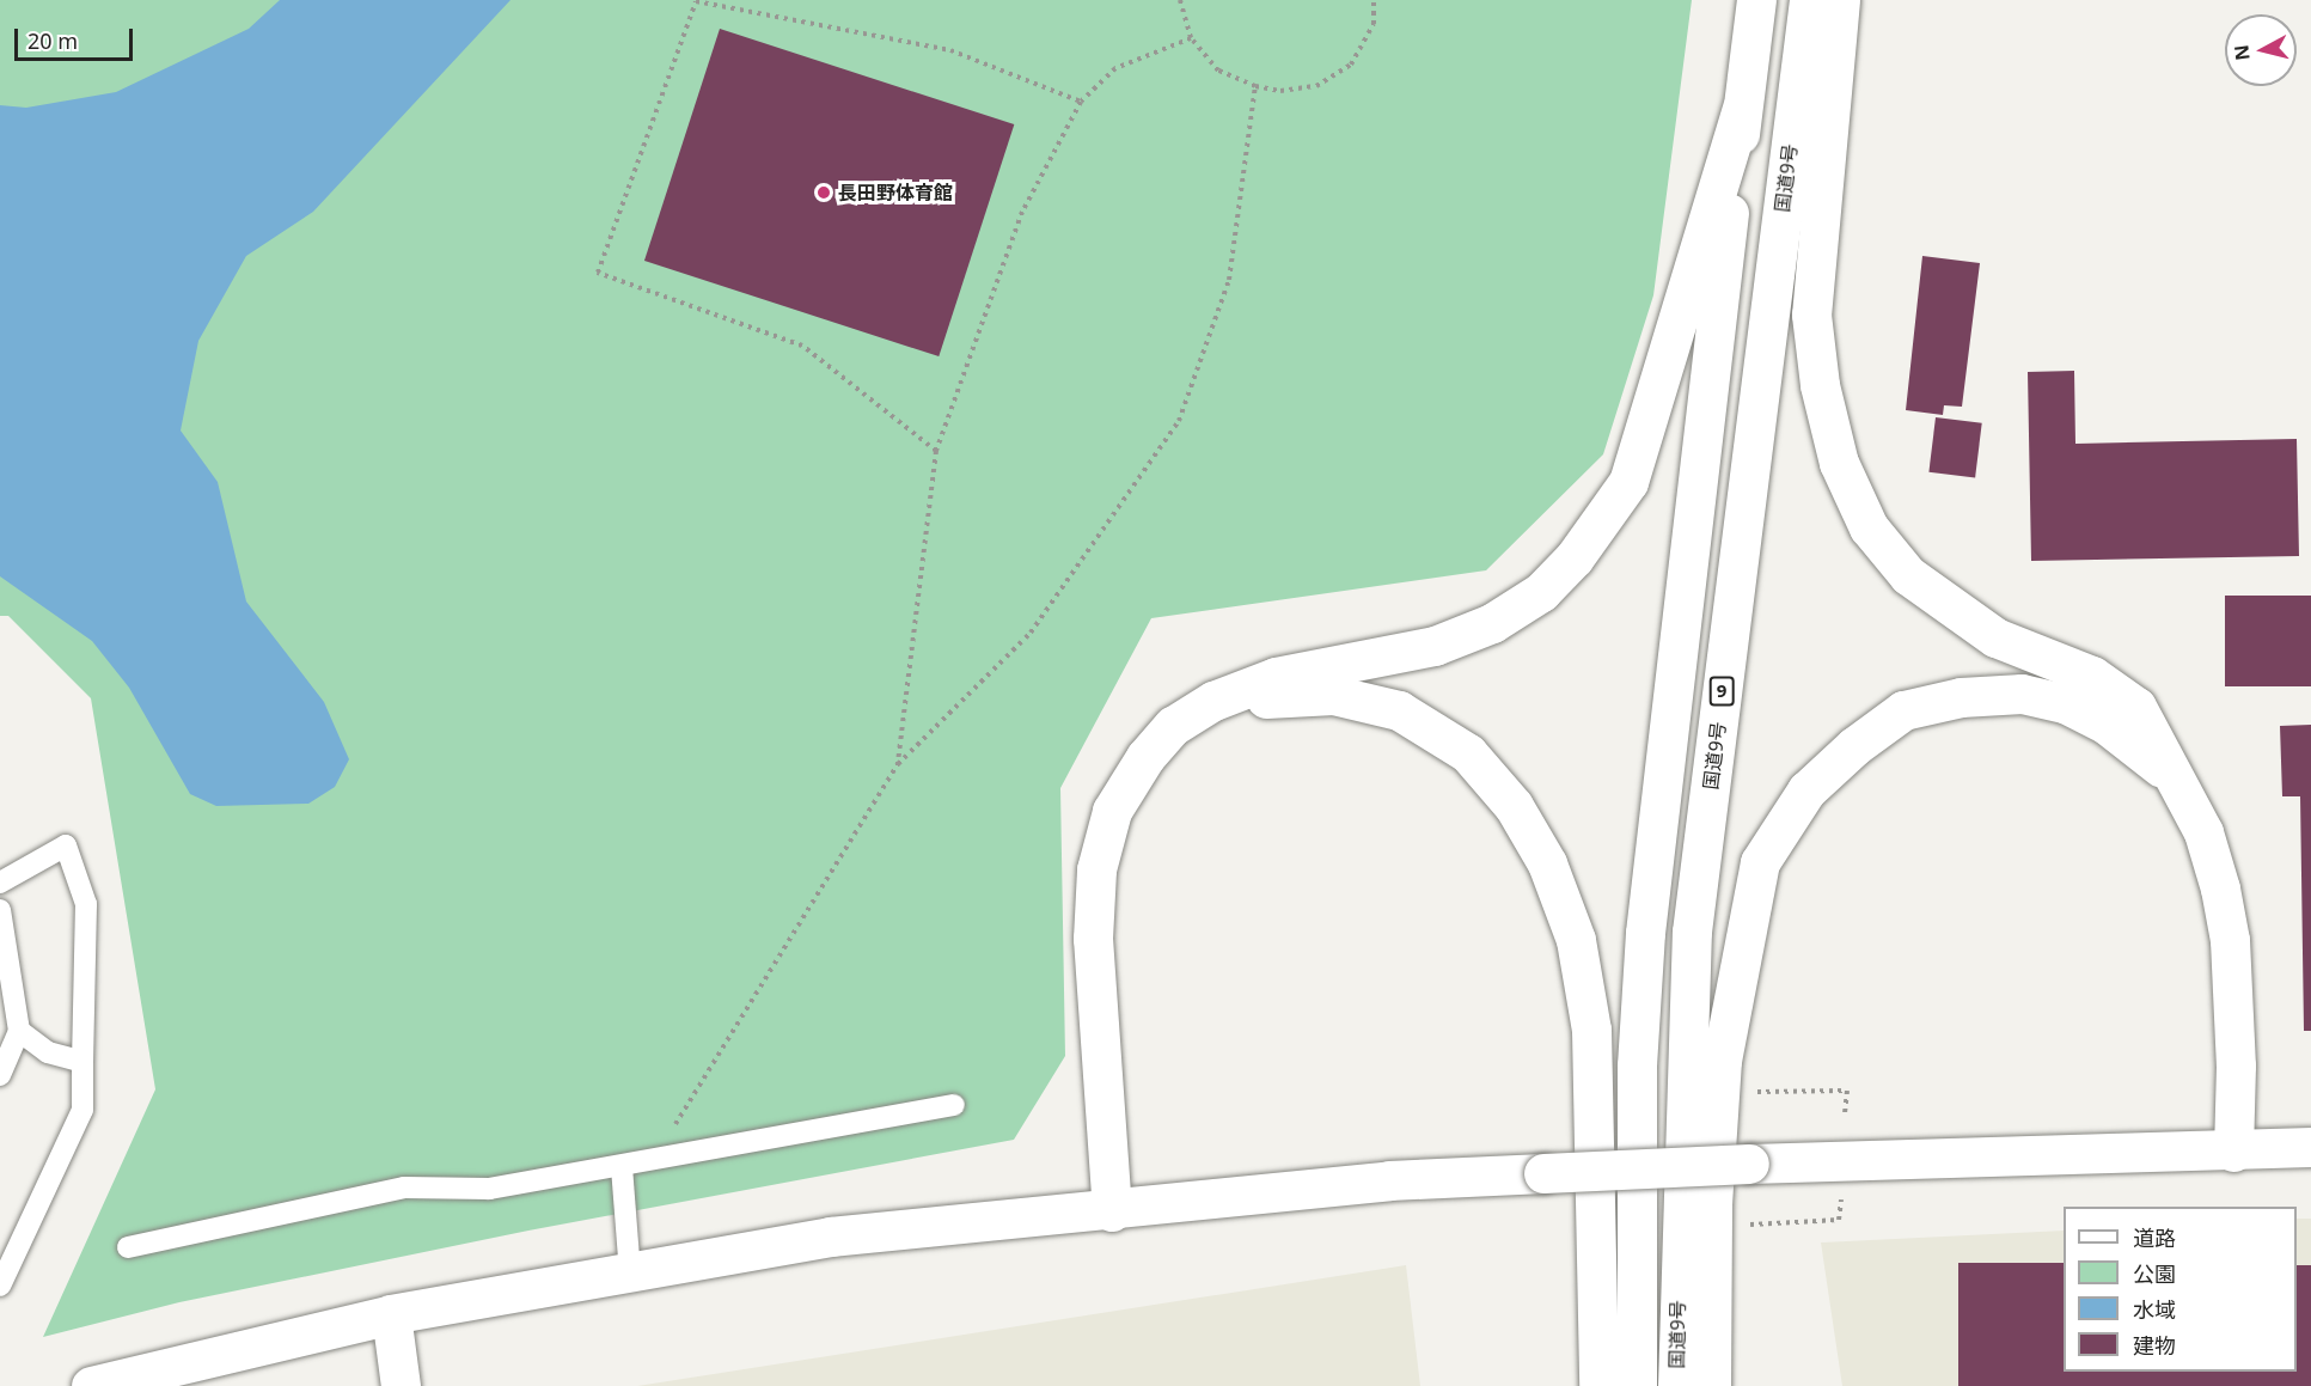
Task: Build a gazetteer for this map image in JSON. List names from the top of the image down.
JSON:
{
  "streets": {
    "main road": ["国道9号", "9"]
  },
  "places": ["長田野体育館"],
  "legend": [
    "道路",
    "公園",
    "水域",
    "建物"
  ],
  "scale_bar": "20 m",
  "north": "left"
}
